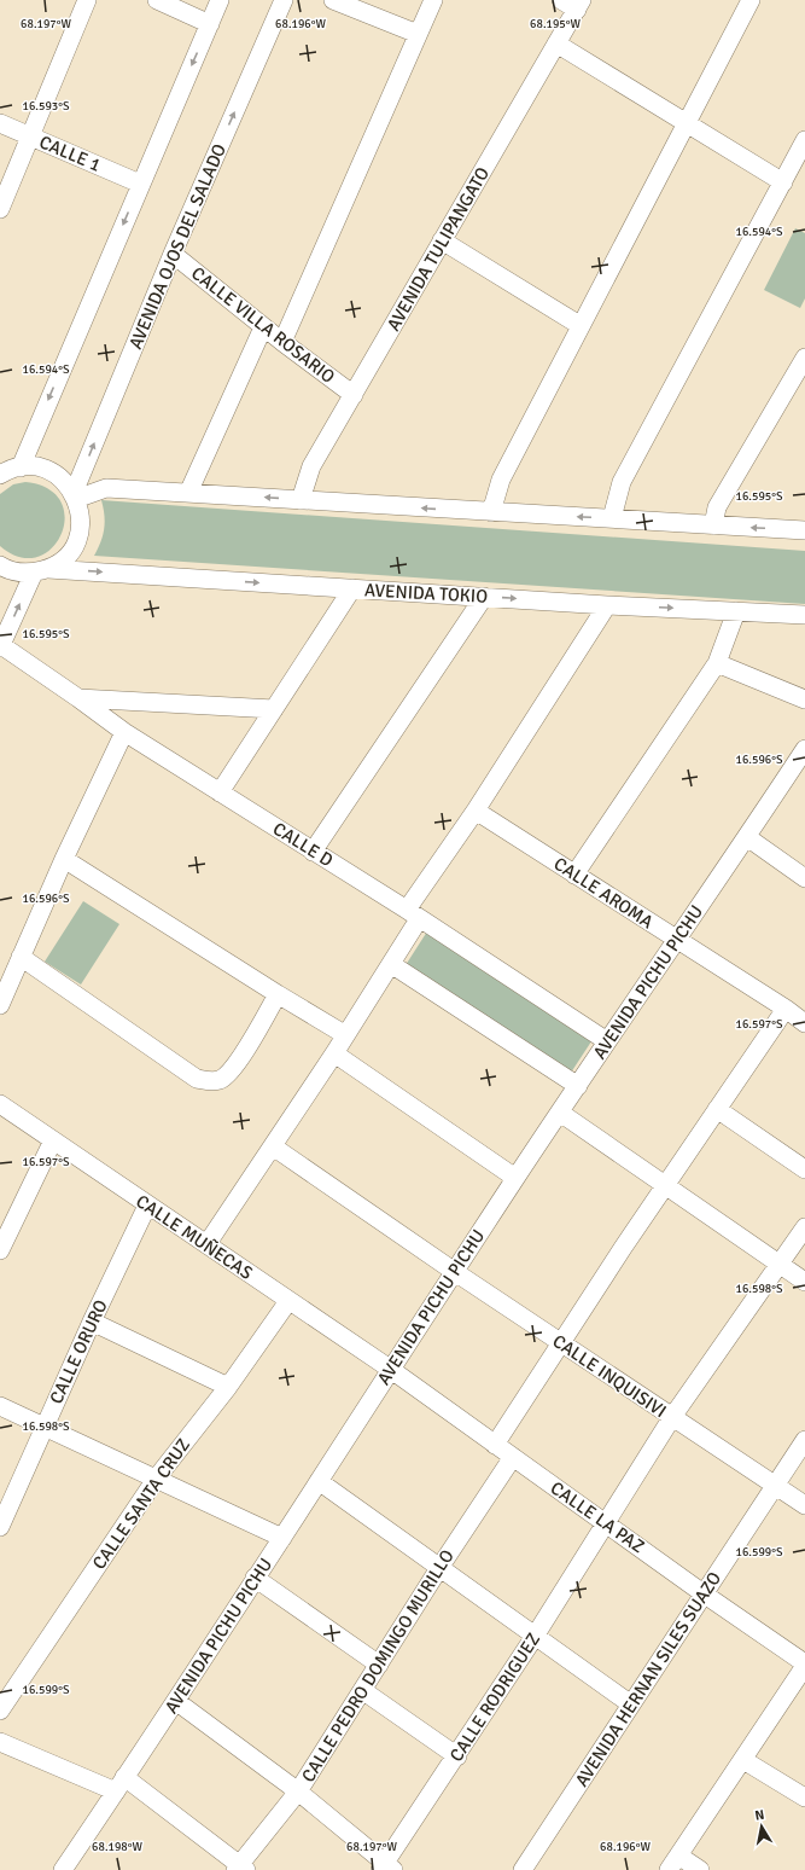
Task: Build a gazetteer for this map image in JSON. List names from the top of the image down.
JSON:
{
  "streets": {
    "street": [
      "CALLE 1",
      "AVENIDA OJOS DEL SALADO",
      "AVENIDA TULIPANGATO",
      "CALLE VILLA ROSARIO",
      "AVENIDA TOKIO",
      "CALLE D",
      "CALLE AROMA",
      "AVENIDA PICHU PICHU",
      "CALLE MUÑECAS",
      "CALLE ORURO",
      "CALLE INQUISIVI",
      "CALLE SANTA CRUZ",
      "CALLE LA PAZ",
      "CALLE PEDRO DOMINGO MURILLO",
      "AVENIDA HERNAN SILES SUAZO",
      "CALLE RODRIGUEZ"
    ]
  },
  "crossings": [
    ["AVENIDA OJOS DEL SALADO", "CALLE VILLA ROSARIO"],
    ["AVENIDA TULIPANGATO", "CALLE VILLA ROSARIO"],
    ["CALLE D", "AVENIDA PICHU PICHU"],
    ["CALLE AROMA", "AVENIDA PICHU PICHU"],
    ["AVENIDA PICHU PICHU", "CALLE MUÑECAS"],
    ["AVENIDA PICHU PICHU", "CALLE INQUISIVI"],
    ["AVENIDA PICHU PICHU", "CALLE LA PAZ"],
    ["CALLE MUÑECAS", "CALLE ORURO"],
    ["CALLE MUÑECAS", "CALLE SANTA CRUZ"],
    ["CALLE MUÑECAS", "CALLE LA PAZ"],
    ["CALLE INQUISIVI", "AVENIDA HERNAN SILES SUAZO"],
    ["CALLE INQUISIVI", "CALLE RODRIGUEZ"],
    ["CALLE LA PAZ", "CALLE PEDRO DOMINGO MURILLO"],
    ["CALLE LA PAZ", "AVENIDA HERNAN SILES SUAZO"],
    ["CALLE LA PAZ", "CALLE RODRIGUEZ"]
  ],
  "north": "top",
  "coordinates": [
    "68.197°W",
    "68.196°W",
    "68.195°W",
    "16.593°S",
    "16.594°S",
    "16.595°S",
    "16.596°S",
    "16.597°S",
    "16.598°S",
    "16.599°S",
    "68.198°W"
  ]
}
